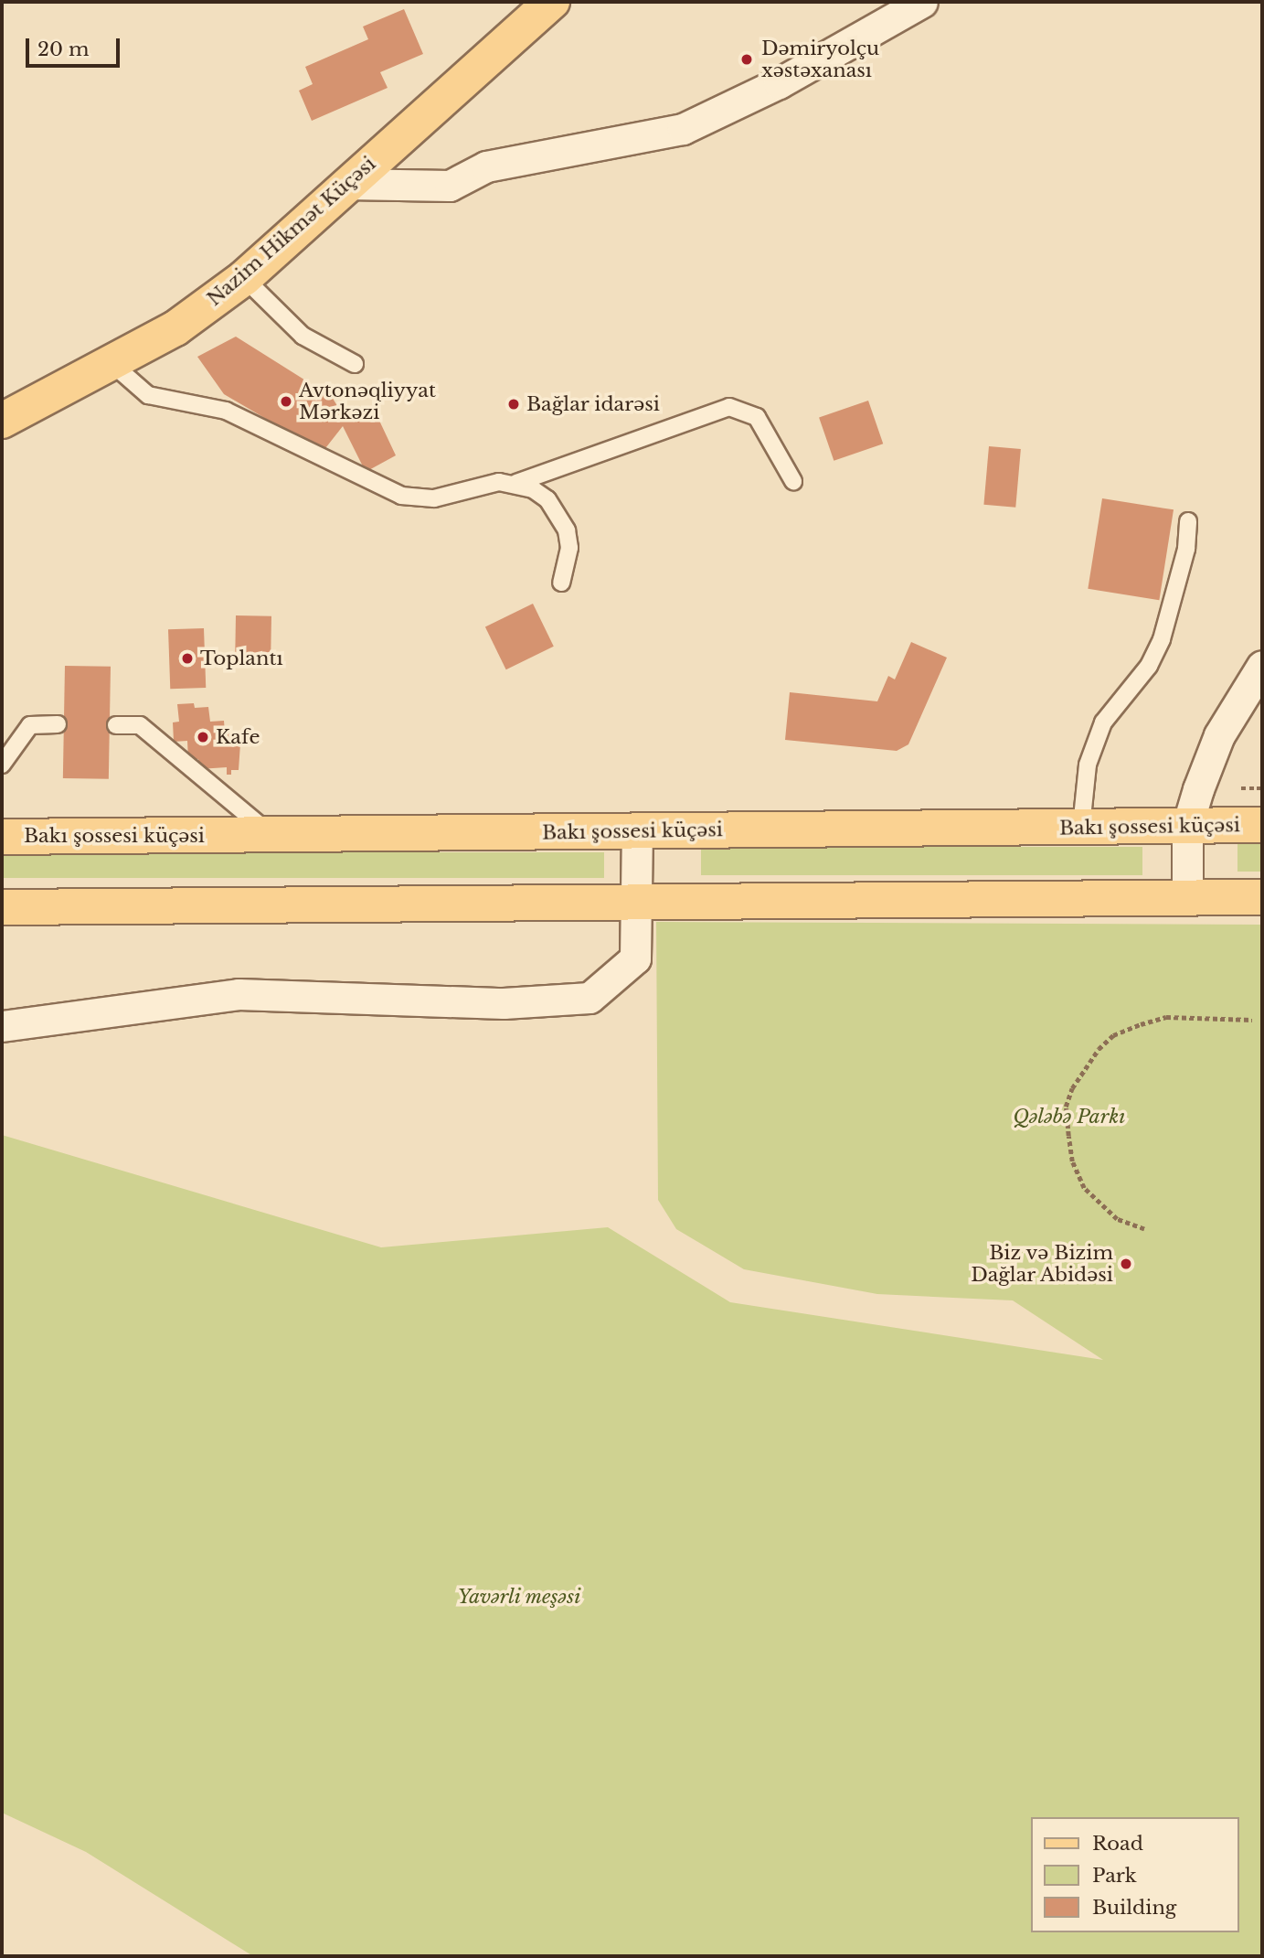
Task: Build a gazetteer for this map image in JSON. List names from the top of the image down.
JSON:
{
  "streets": {
    "main road": ["Nazim Hikmət Küçəsi", "Bakı şossesi küçəsi"]
  },
  "parks": ["Qələbə Parkı", "Yavərli meşəsi"],
  "places": [
    "Dəmiryolçu xəstəxanası",
    "Avtonəqliyyat Mərkəzi",
    "Bağlar idarəsi",
    "Toplantı",
    "Kafe",
    "Biz və Bizim Dağlar Abidəsi"
  ],
  "legend": ["Road", "Park", "Building"],
  "scale_bar": "20 m"
}
